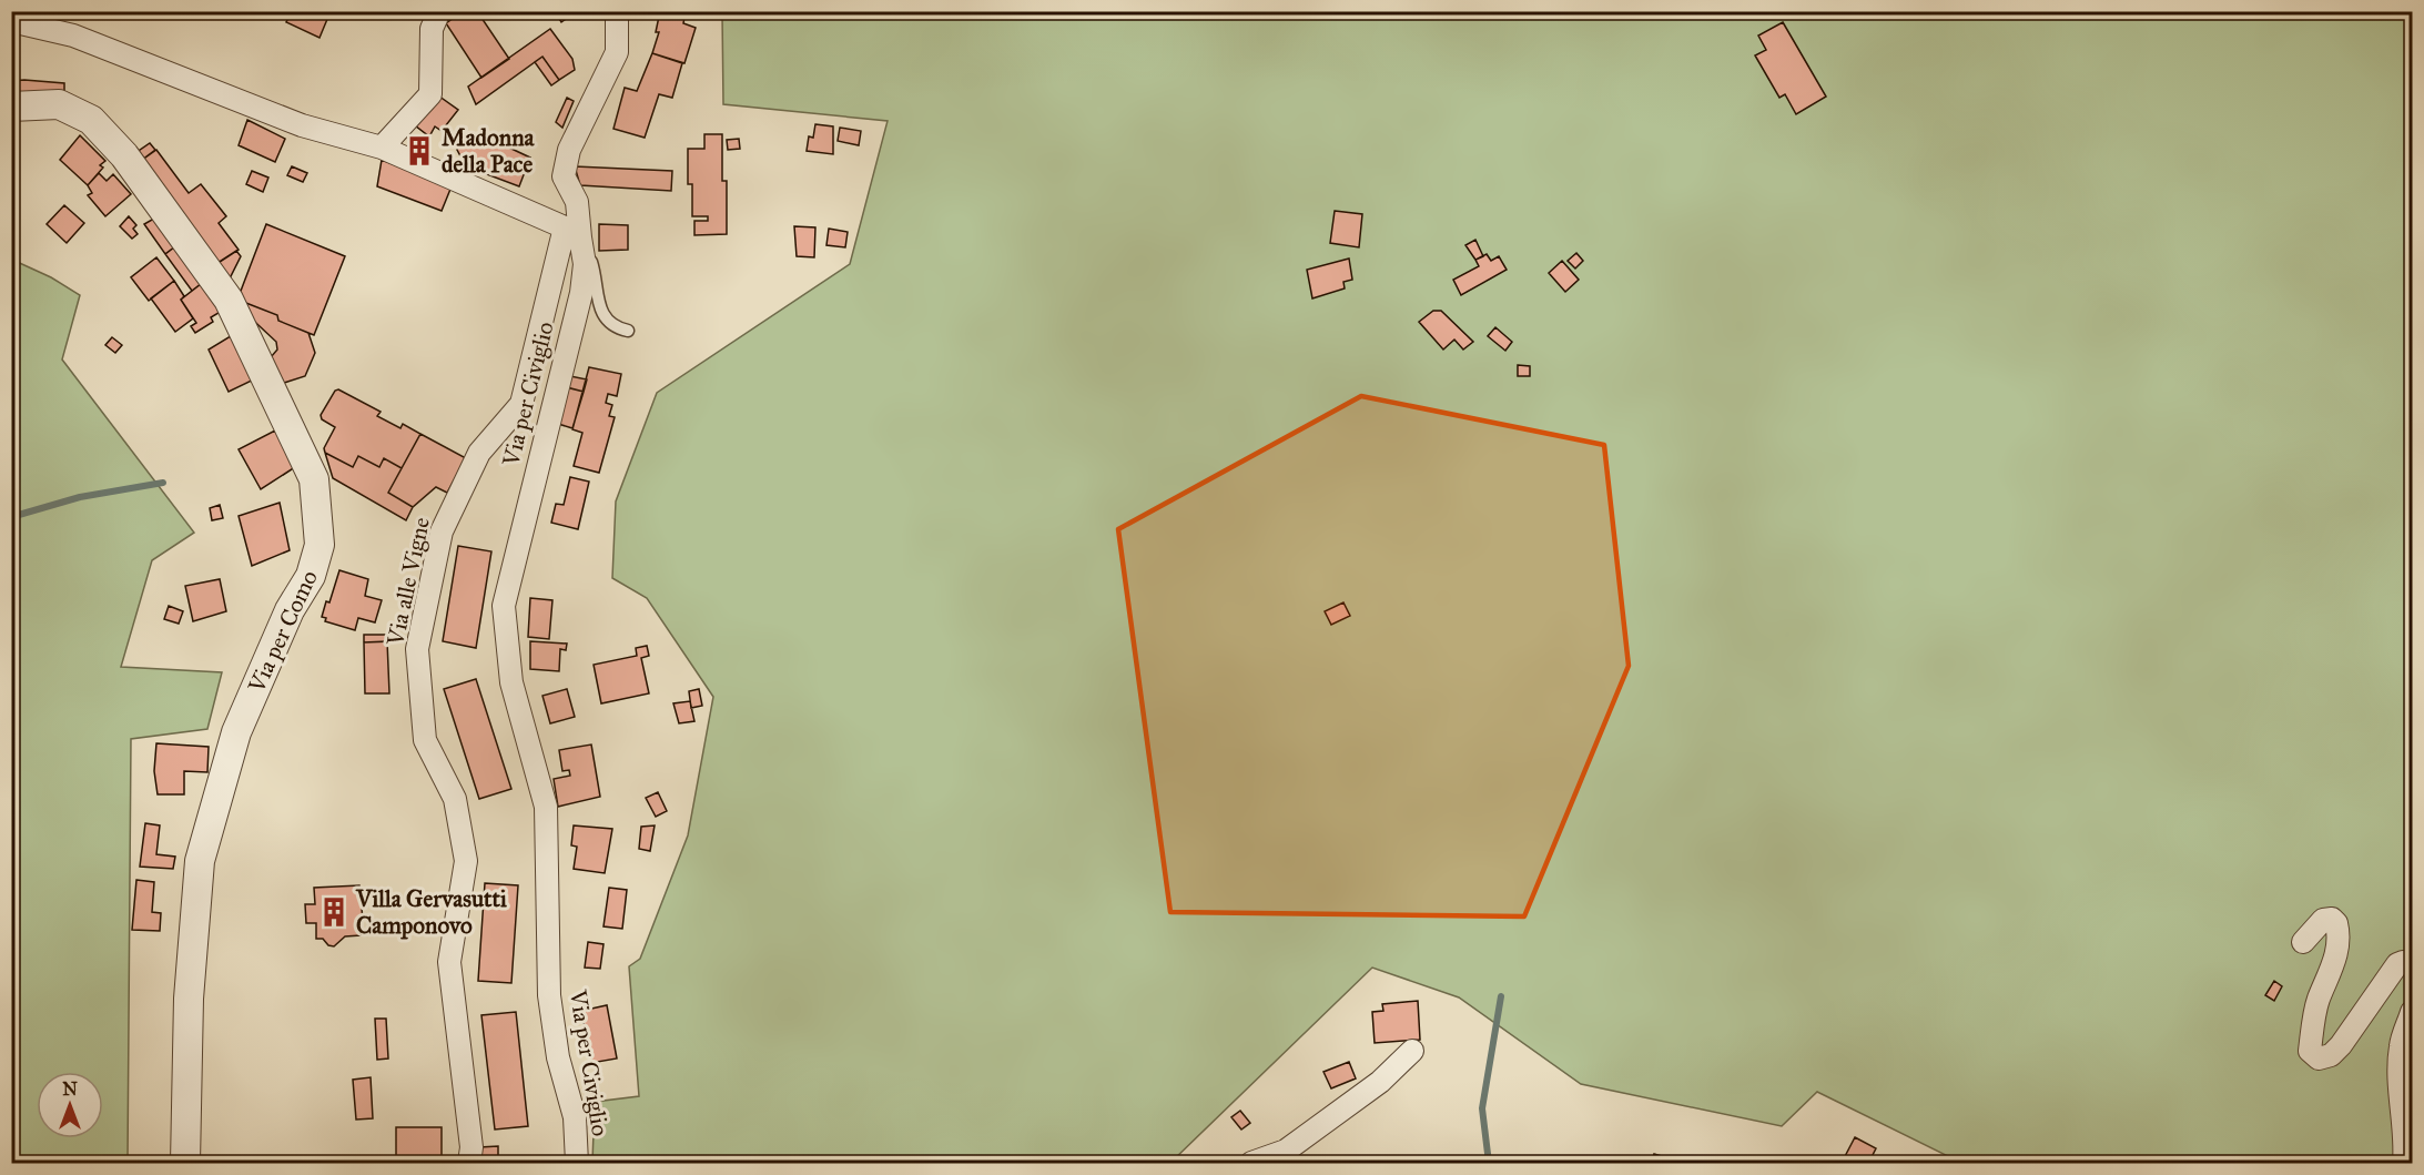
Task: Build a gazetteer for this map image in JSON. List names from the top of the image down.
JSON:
{
  "streets": {
    "street": ["Via per Civiglio", "Via alle Vigne", "Via per Como"]
  },
  "crossings": [
    ["Via per Civiglio", "Via alle Vigne"]
  ],
  "places": {
    "building": ["Madonna della Pace", "Villa Gervasutti Camponovo"]
  },
  "north": "top"
}
